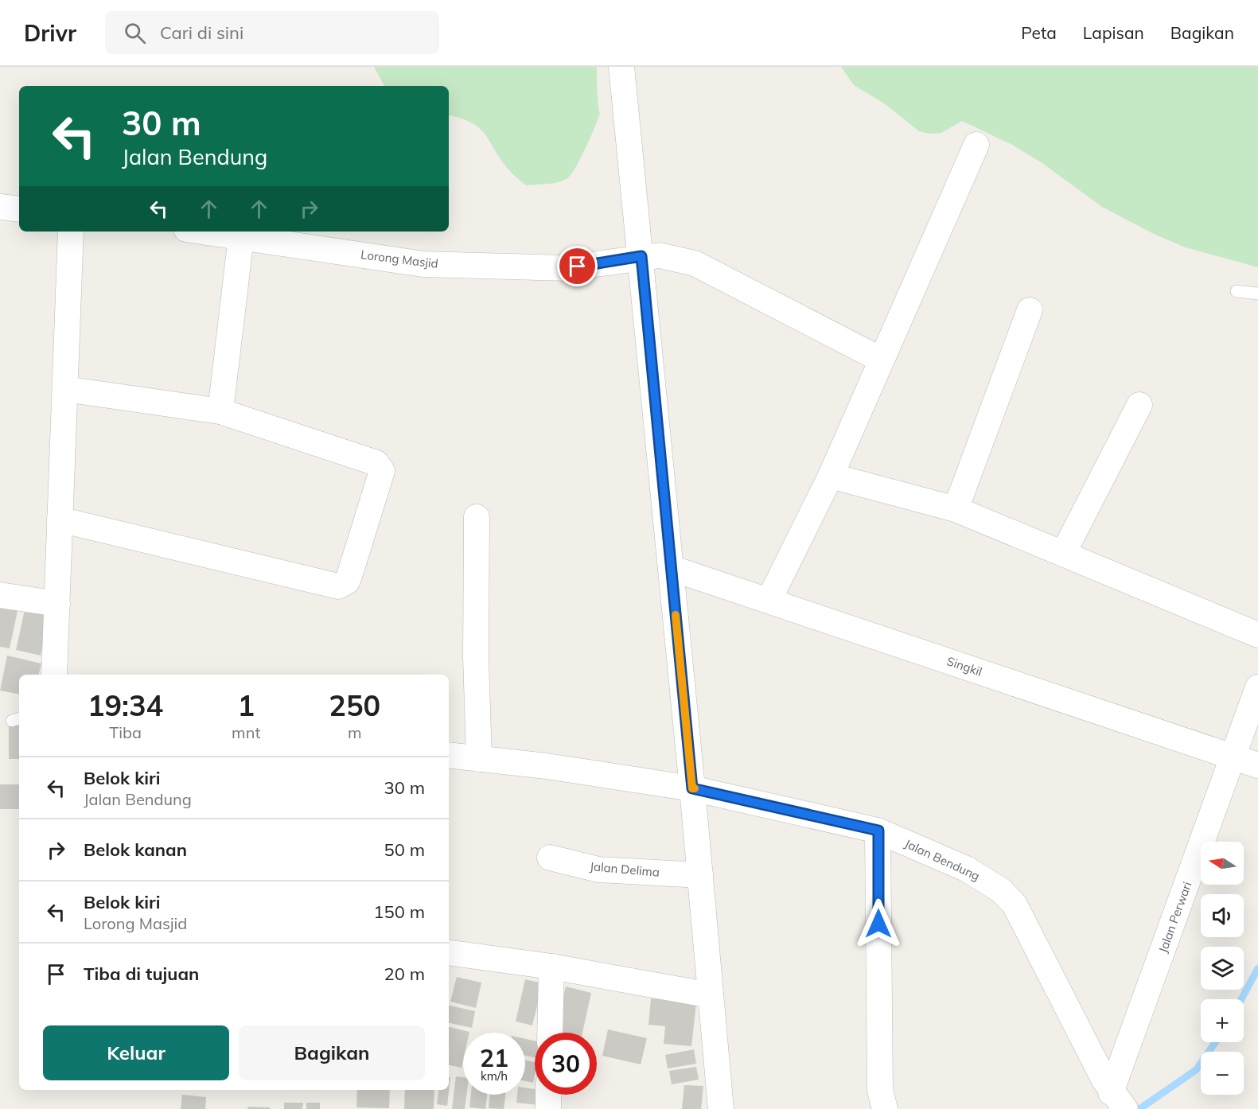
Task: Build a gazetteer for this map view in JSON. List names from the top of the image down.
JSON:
{
  "streets": {
    "street": [
      "Lorong Masjid",
      "Singkil",
      "Jalan Bendung",
      "Jalan Delima",
      "Jalan Perwari"
    ]
  },
  "crossings": [
    ["Singkil", "Jalan Perwari"],
    ["Jalan Bendung", "Jalan Perwari"]
  ],
  "north": "left",
  "page": {
    "header": "Drivr",
    "search": "Cari di sini",
    "nav": ["Peta", "Lapisan", "Bagikan"],
    "turn": ["30 m", "Jalan Bendung"],
    "eta": [
      "19:34",
      "Tiba",
      "1",
      "mnt",
      "250",
      "m"
    ],
    "list": [
      {
        "name": "Belok kiri",
        "note": "Jalan Bendung",
        "value": "30 m"
      },
      {
        "name": "Belok kanan",
        "value": "50 m"
      },
      {
        "name": "Belok kiri",
        "note": "Lorong Masjid",
        "value": "150 m"
      },
      {
        "name": "Tiba di tujuan",
        "value": "20 m"
      }
    ],
    "map_buttons": ["+", "−"],
    "buttons": ["Keluar", "Bagikan"],
    "speed": "21 km/h",
    "limit": "30"
  }
}
